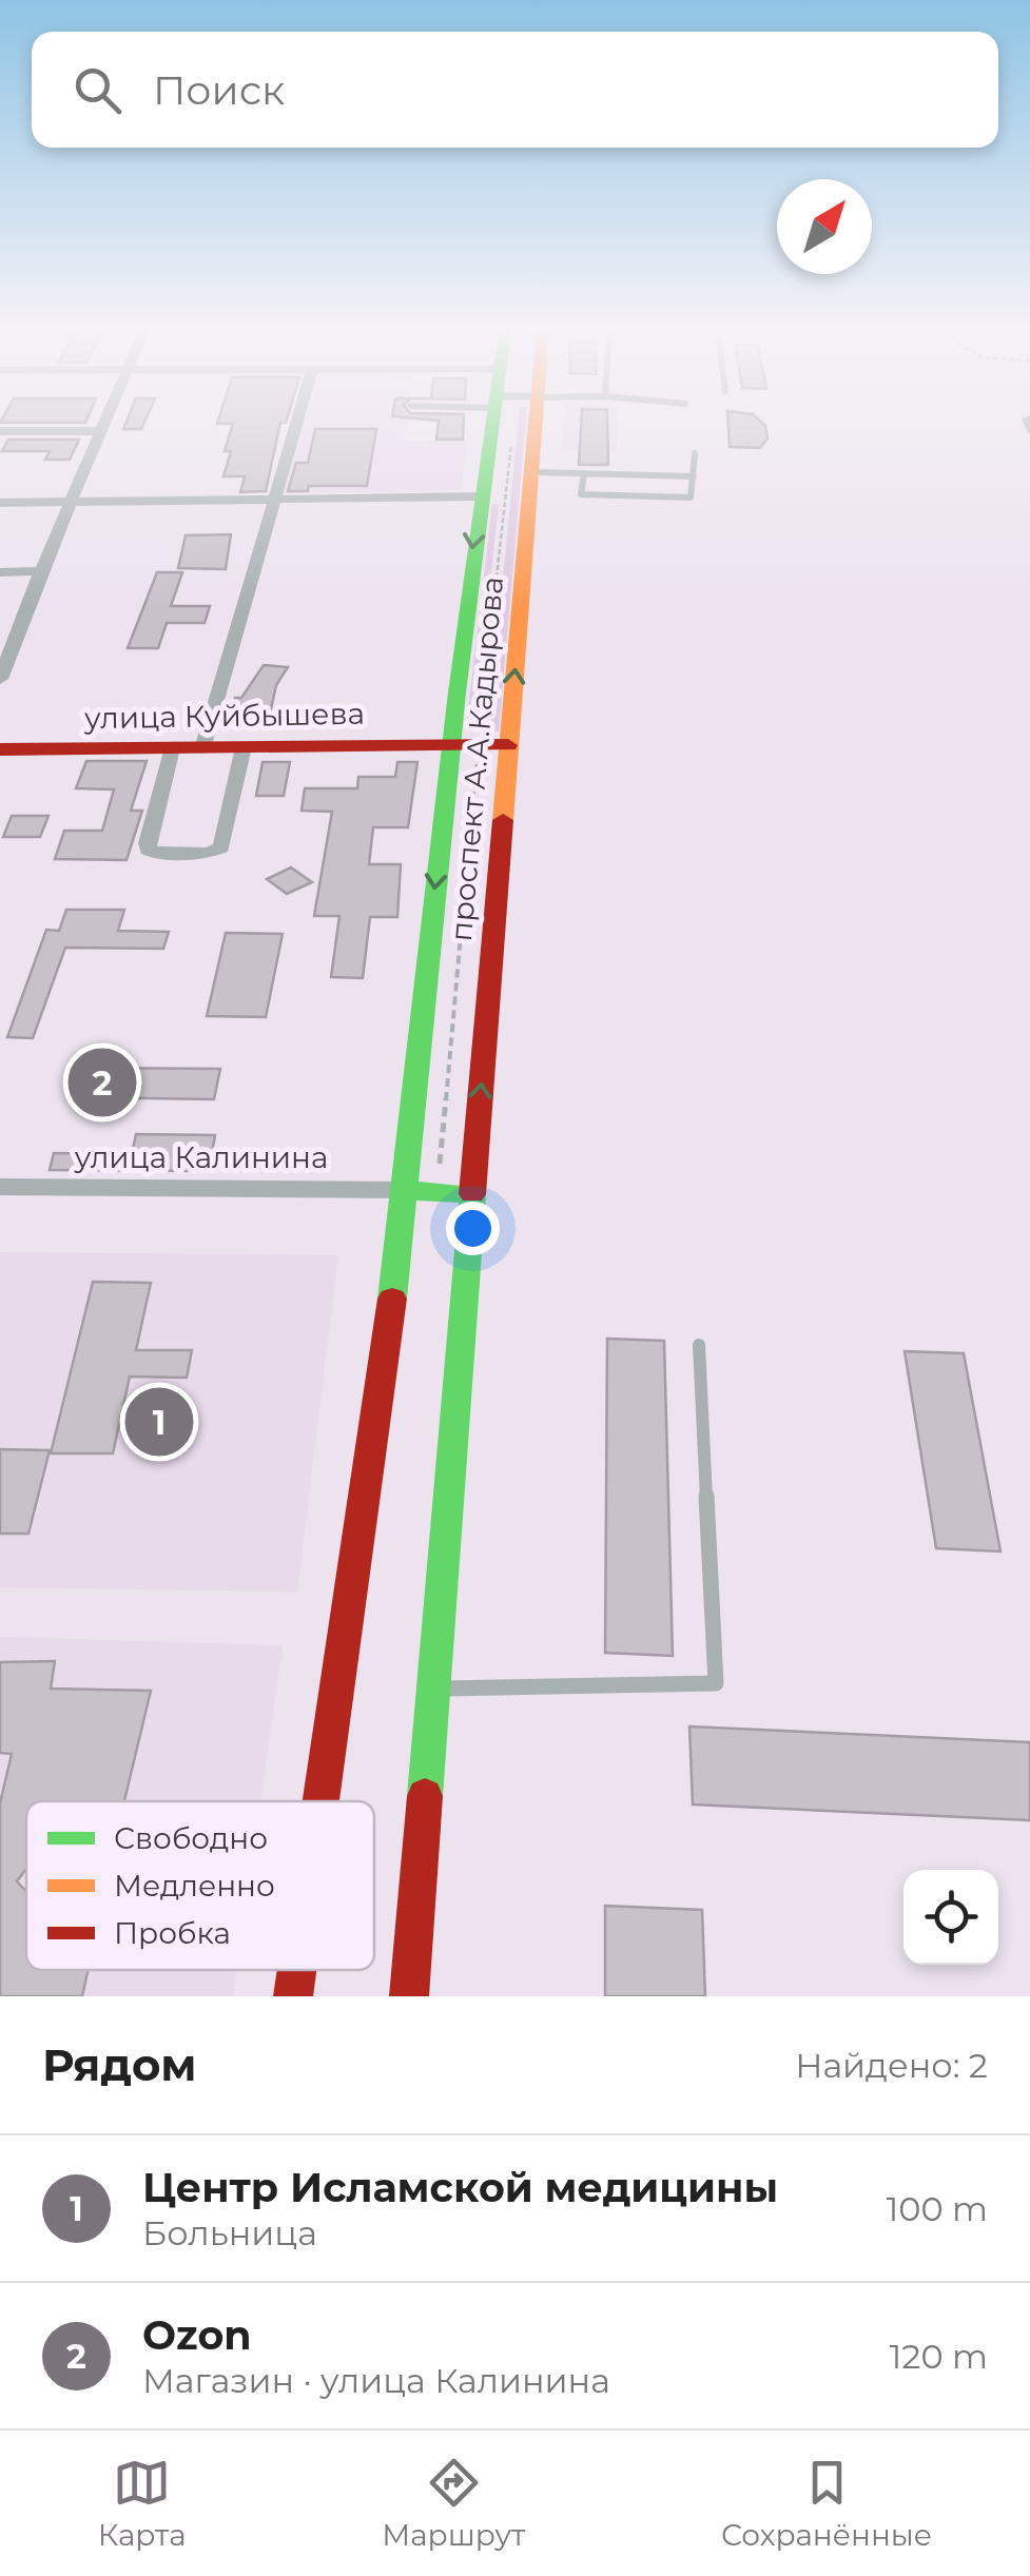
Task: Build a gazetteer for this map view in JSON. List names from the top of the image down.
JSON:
{
  "streets": {
    "street": ["улица Куйбышева", "проспект А.А.Кадырова", "улица Калинина"]
  },
  "crossings": [
    ["улица Куйбышева", "проспект А.А.Кадырова"],
    ["проспект А.А.Кадырова", "улица Калинина"]
  ],
  "legend": ["Свободно", "Медленно", "Пробка"],
  "north": "top right",
  "page": {
    "search": "Поиск",
    "pins": ["2", "1"],
    "heading": ["Рядом", "Найдено: 2"],
    "list": [
      {
        "mark": "1",
        "name": "Центр Исламской медицины",
        "note": "Больница",
        "value": "100 m"
      },
      {
        "mark": "2",
        "name": "Ozon",
        "note": "Магазин · улица Калинина",
        "value": "120 m"
      }
    ],
    "nav": ["Карта", "Маршрут", "Сохранённые"]
  }
}
